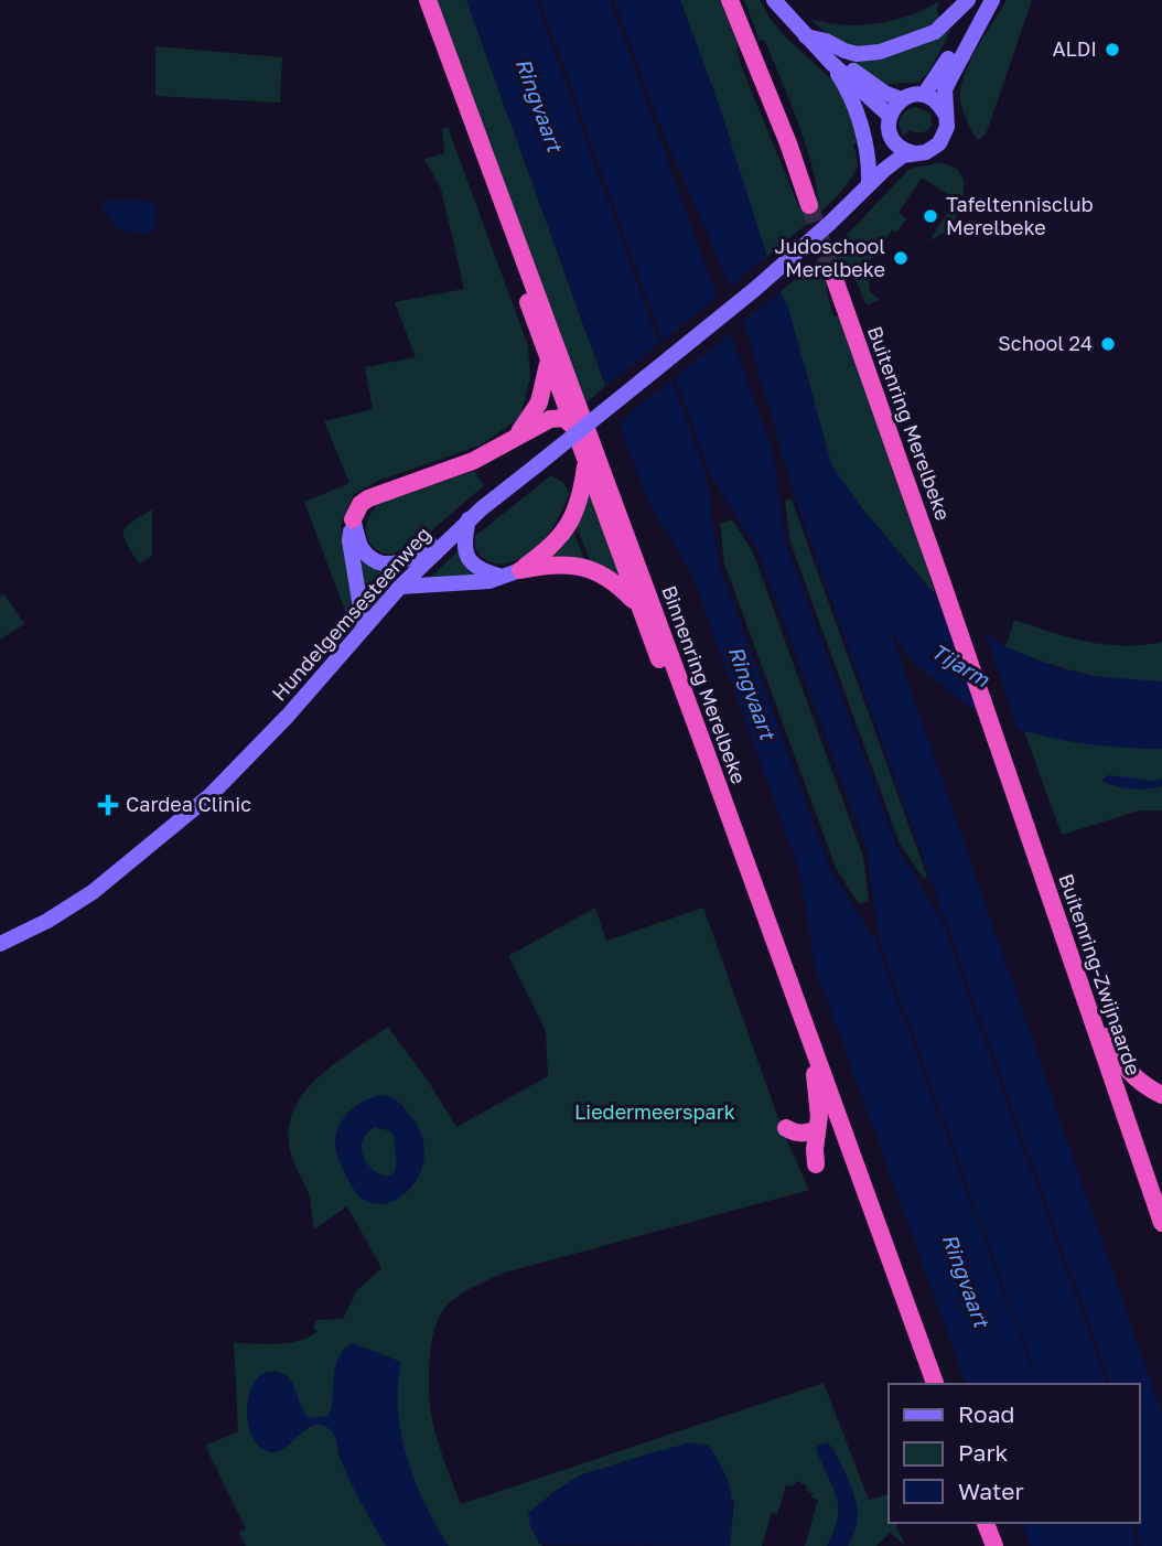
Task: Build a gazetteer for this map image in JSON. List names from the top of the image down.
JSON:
{
  "streets": {
    "highway": ["Buitenring Merelbeke", "Binnenring Merelbeke", "Buitenring-Zwijnaarde"],
    "main road": ["Hundelgemsesteenweg"]
  },
  "crossings": [
    ["Buitenring Merelbeke", "Buitenring-Zwijnaarde"]
  ],
  "water": ["Ringvaart", "Tijarm"],
  "parks": ["Liedermeerspark"],
  "places": {
    "other": [
      "ALDI",
      "Tafeltennisclub Merelbeke",
      "Judoschool Merelbeke",
      "School 24"
    ],
    "health": ["Cardea Clinic"]
  },
  "legend": ["Road", "Park", "Water"]
}
